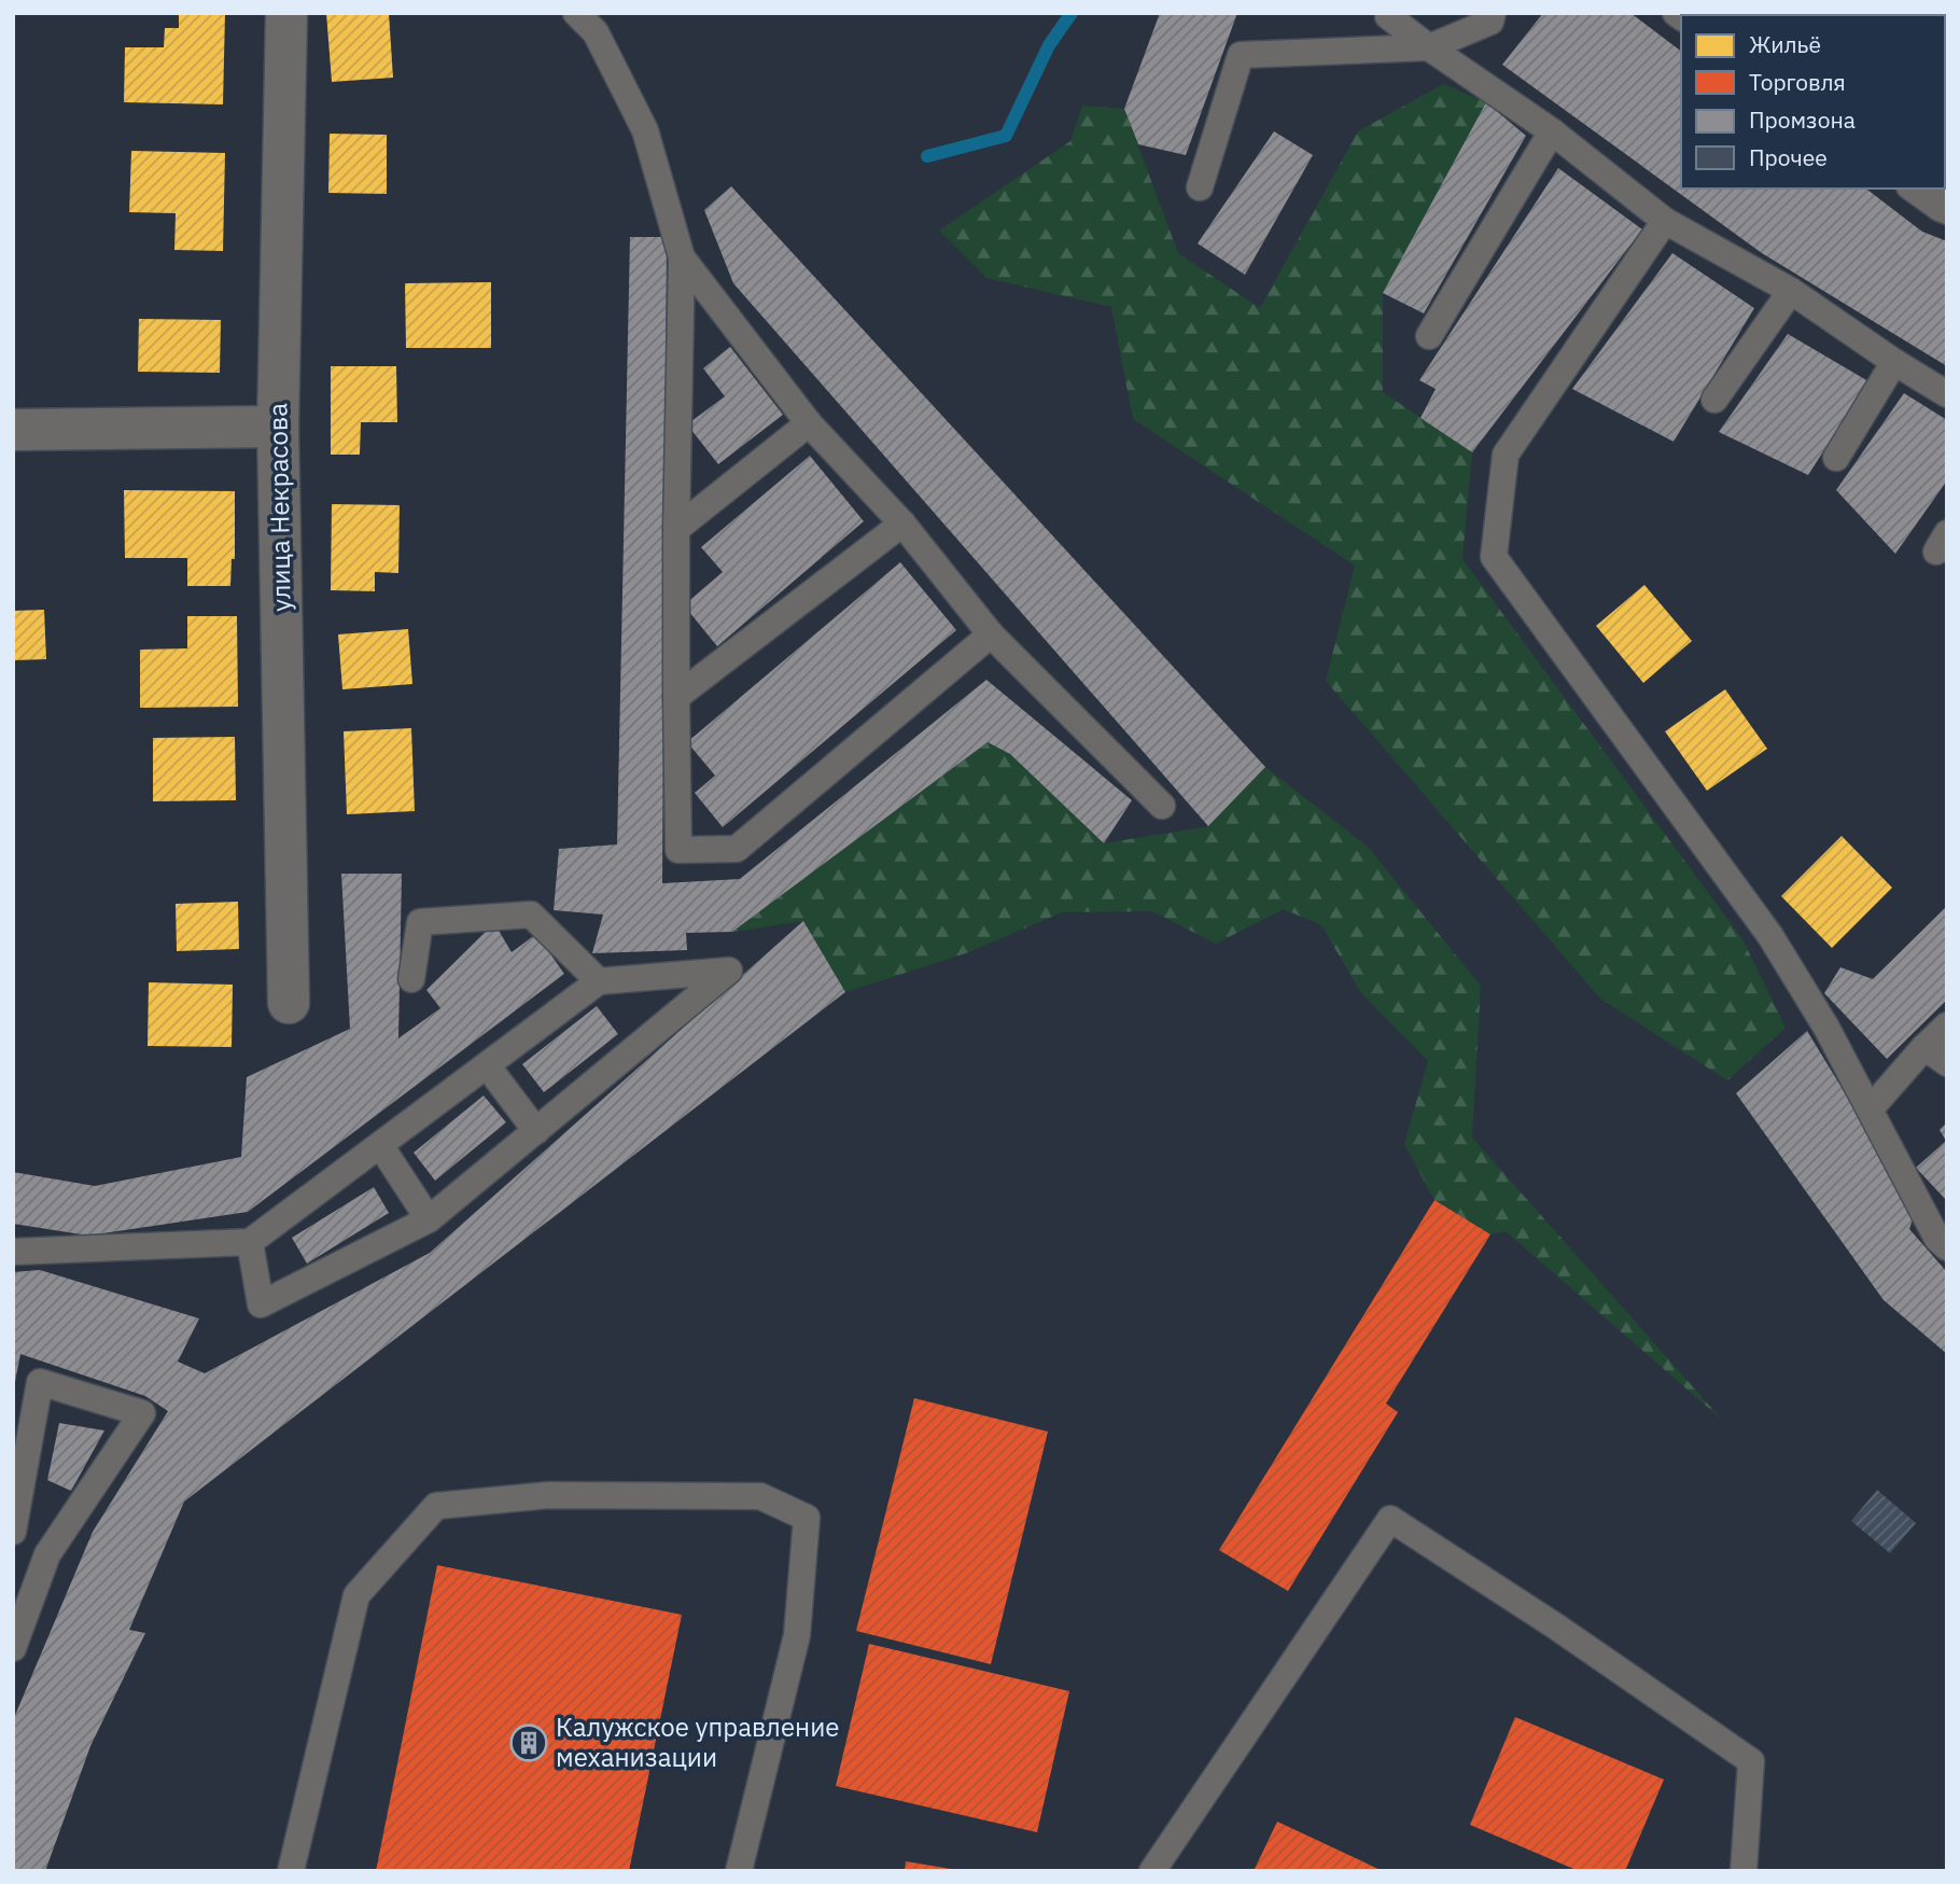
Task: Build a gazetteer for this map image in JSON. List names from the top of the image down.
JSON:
{
  "streets": {
    "street": ["улица Некрасова"]
  },
  "places": {
    "building": ["Калужское управление механизации"]
  },
  "legend": [
    "Жильё",
    "Торговля",
    "Промзона",
    "Прочее"
  ]
}
